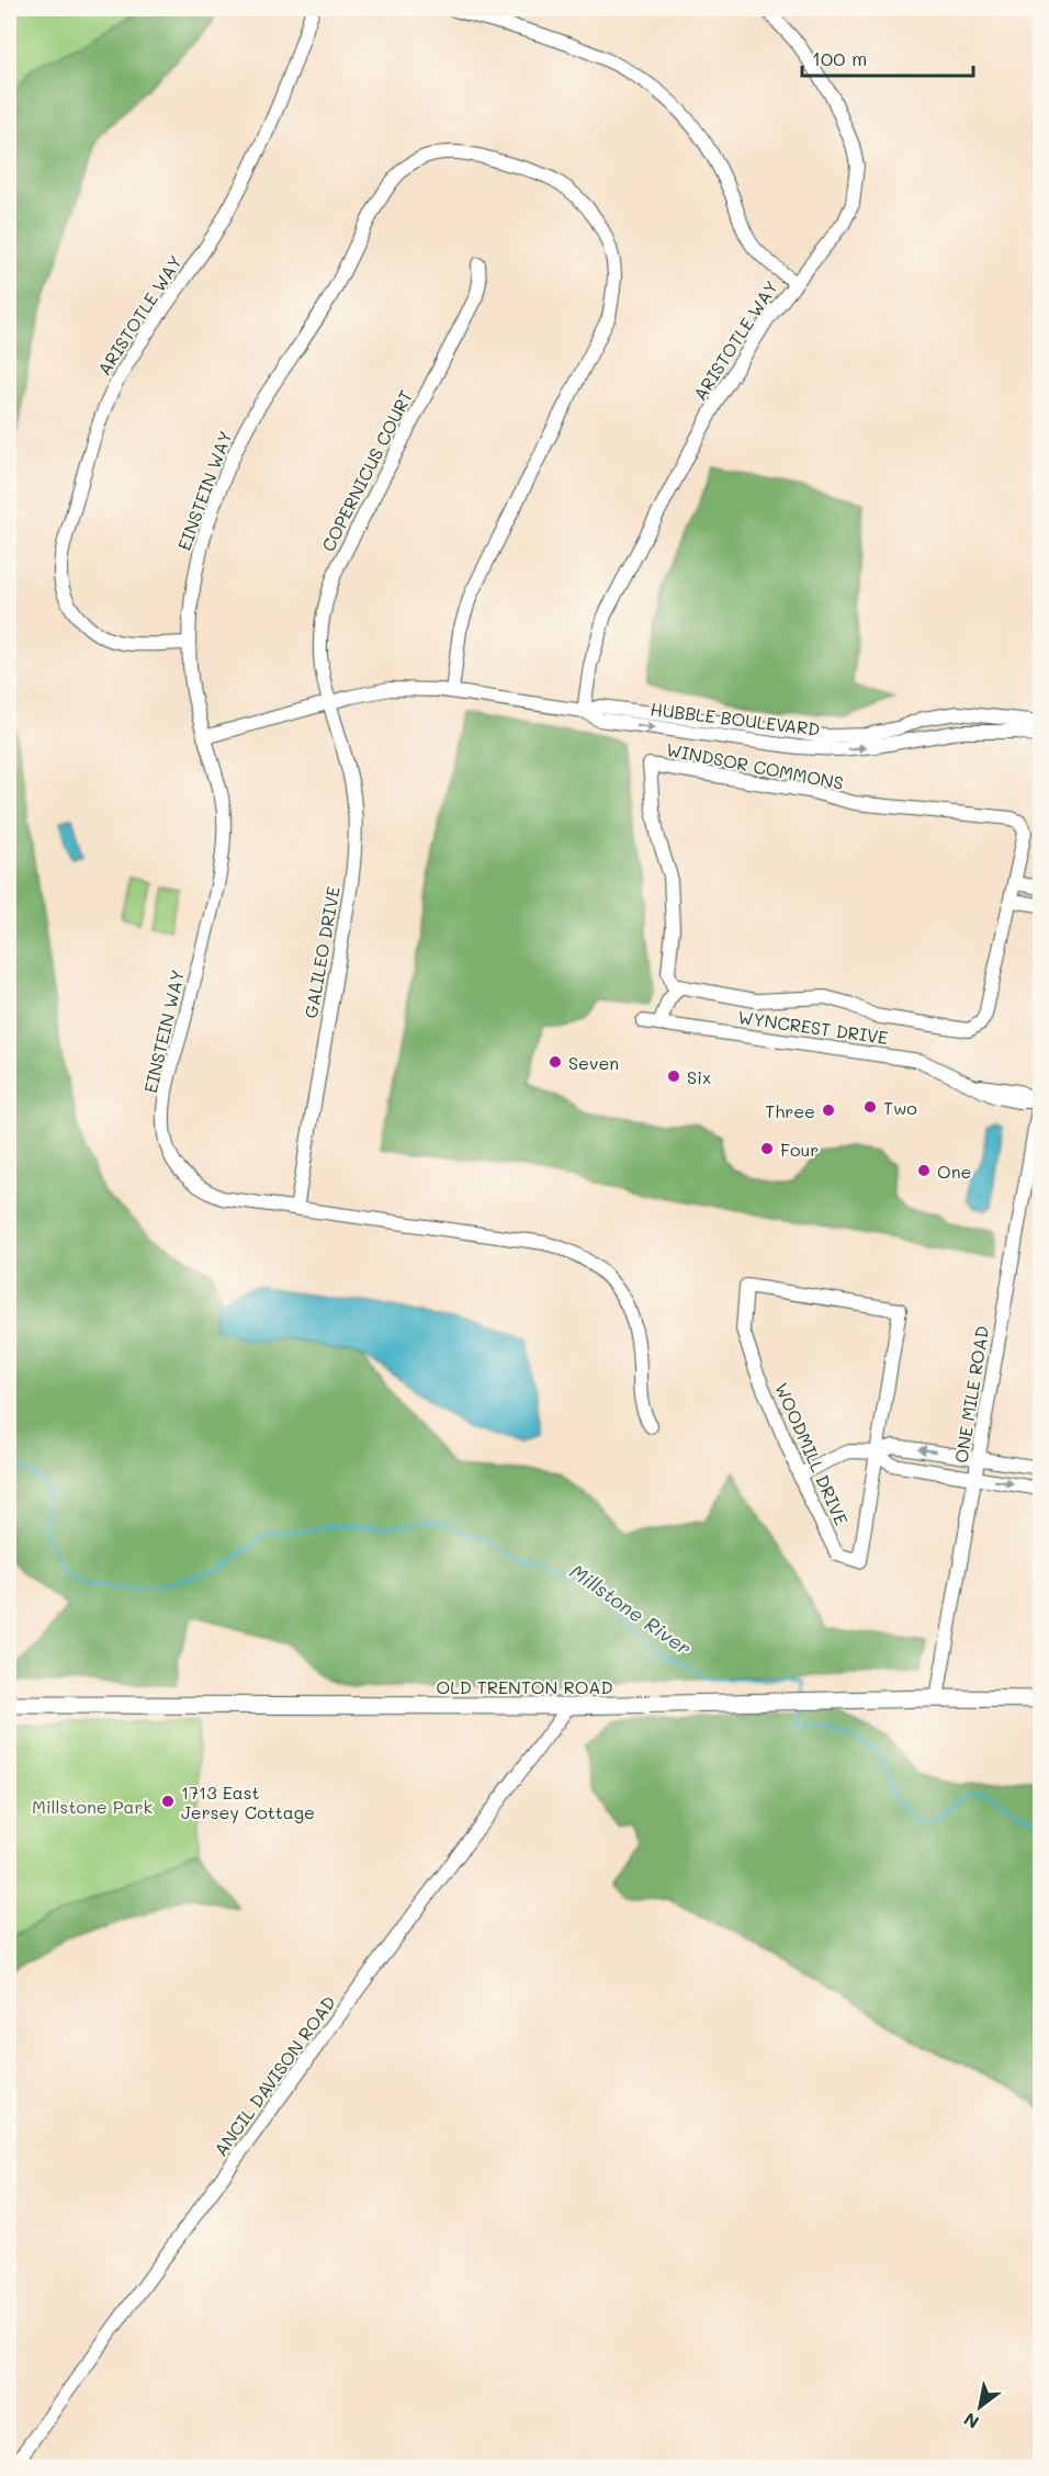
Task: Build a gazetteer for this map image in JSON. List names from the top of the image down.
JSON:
{
  "streets": {
    "main road": ["OLD TRENTON ROAD"],
    "street": [
      "ARISTOTLE WAY",
      "COPERNICUS COURT",
      "EINSTEIN WAY",
      "HUBBLE BOULEVARD",
      "WINDSOR COMMONS",
      "GALILEO DRIVE",
      "WYNCREST DRIVE",
      "ONE MILE ROAD",
      "WOODMILL DRIVE",
      "ANCIL DAVISON ROAD"
    ]
  },
  "crossings": [
    ["ARISTOTLE WAY", "EINSTEIN WAY"],
    ["ARISTOTLE WAY", "HUBBLE BOULEVARD"],
    ["COPERNICUS COURT", "HUBBLE BOULEVARD"],
    ["COPERNICUS COURT", "GALILEO DRIVE"],
    ["EINSTEIN WAY", "HUBBLE BOULEVARD"],
    ["EINSTEIN WAY", "GALILEO DRIVE"],
    ["HUBBLE BOULEVARD", "GALILEO DRIVE"],
    ["WYNCREST DRIVE", "ONE MILE ROAD"],
    ["ONE MILE ROAD", "OLD TRENTON ROAD"],
    ["OLD TRENTON ROAD", "ANCIL DAVISON ROAD"]
  ],
  "water": ["Millstone River"],
  "parks": ["Millstone Park"],
  "places": [
    "Seven",
    "Six",
    "Two",
    "Three",
    "Four",
    "One",
    "1713 East Jersey Cottage"
  ],
  "scale_bar": "100 m",
  "north": "bottom left"
}
